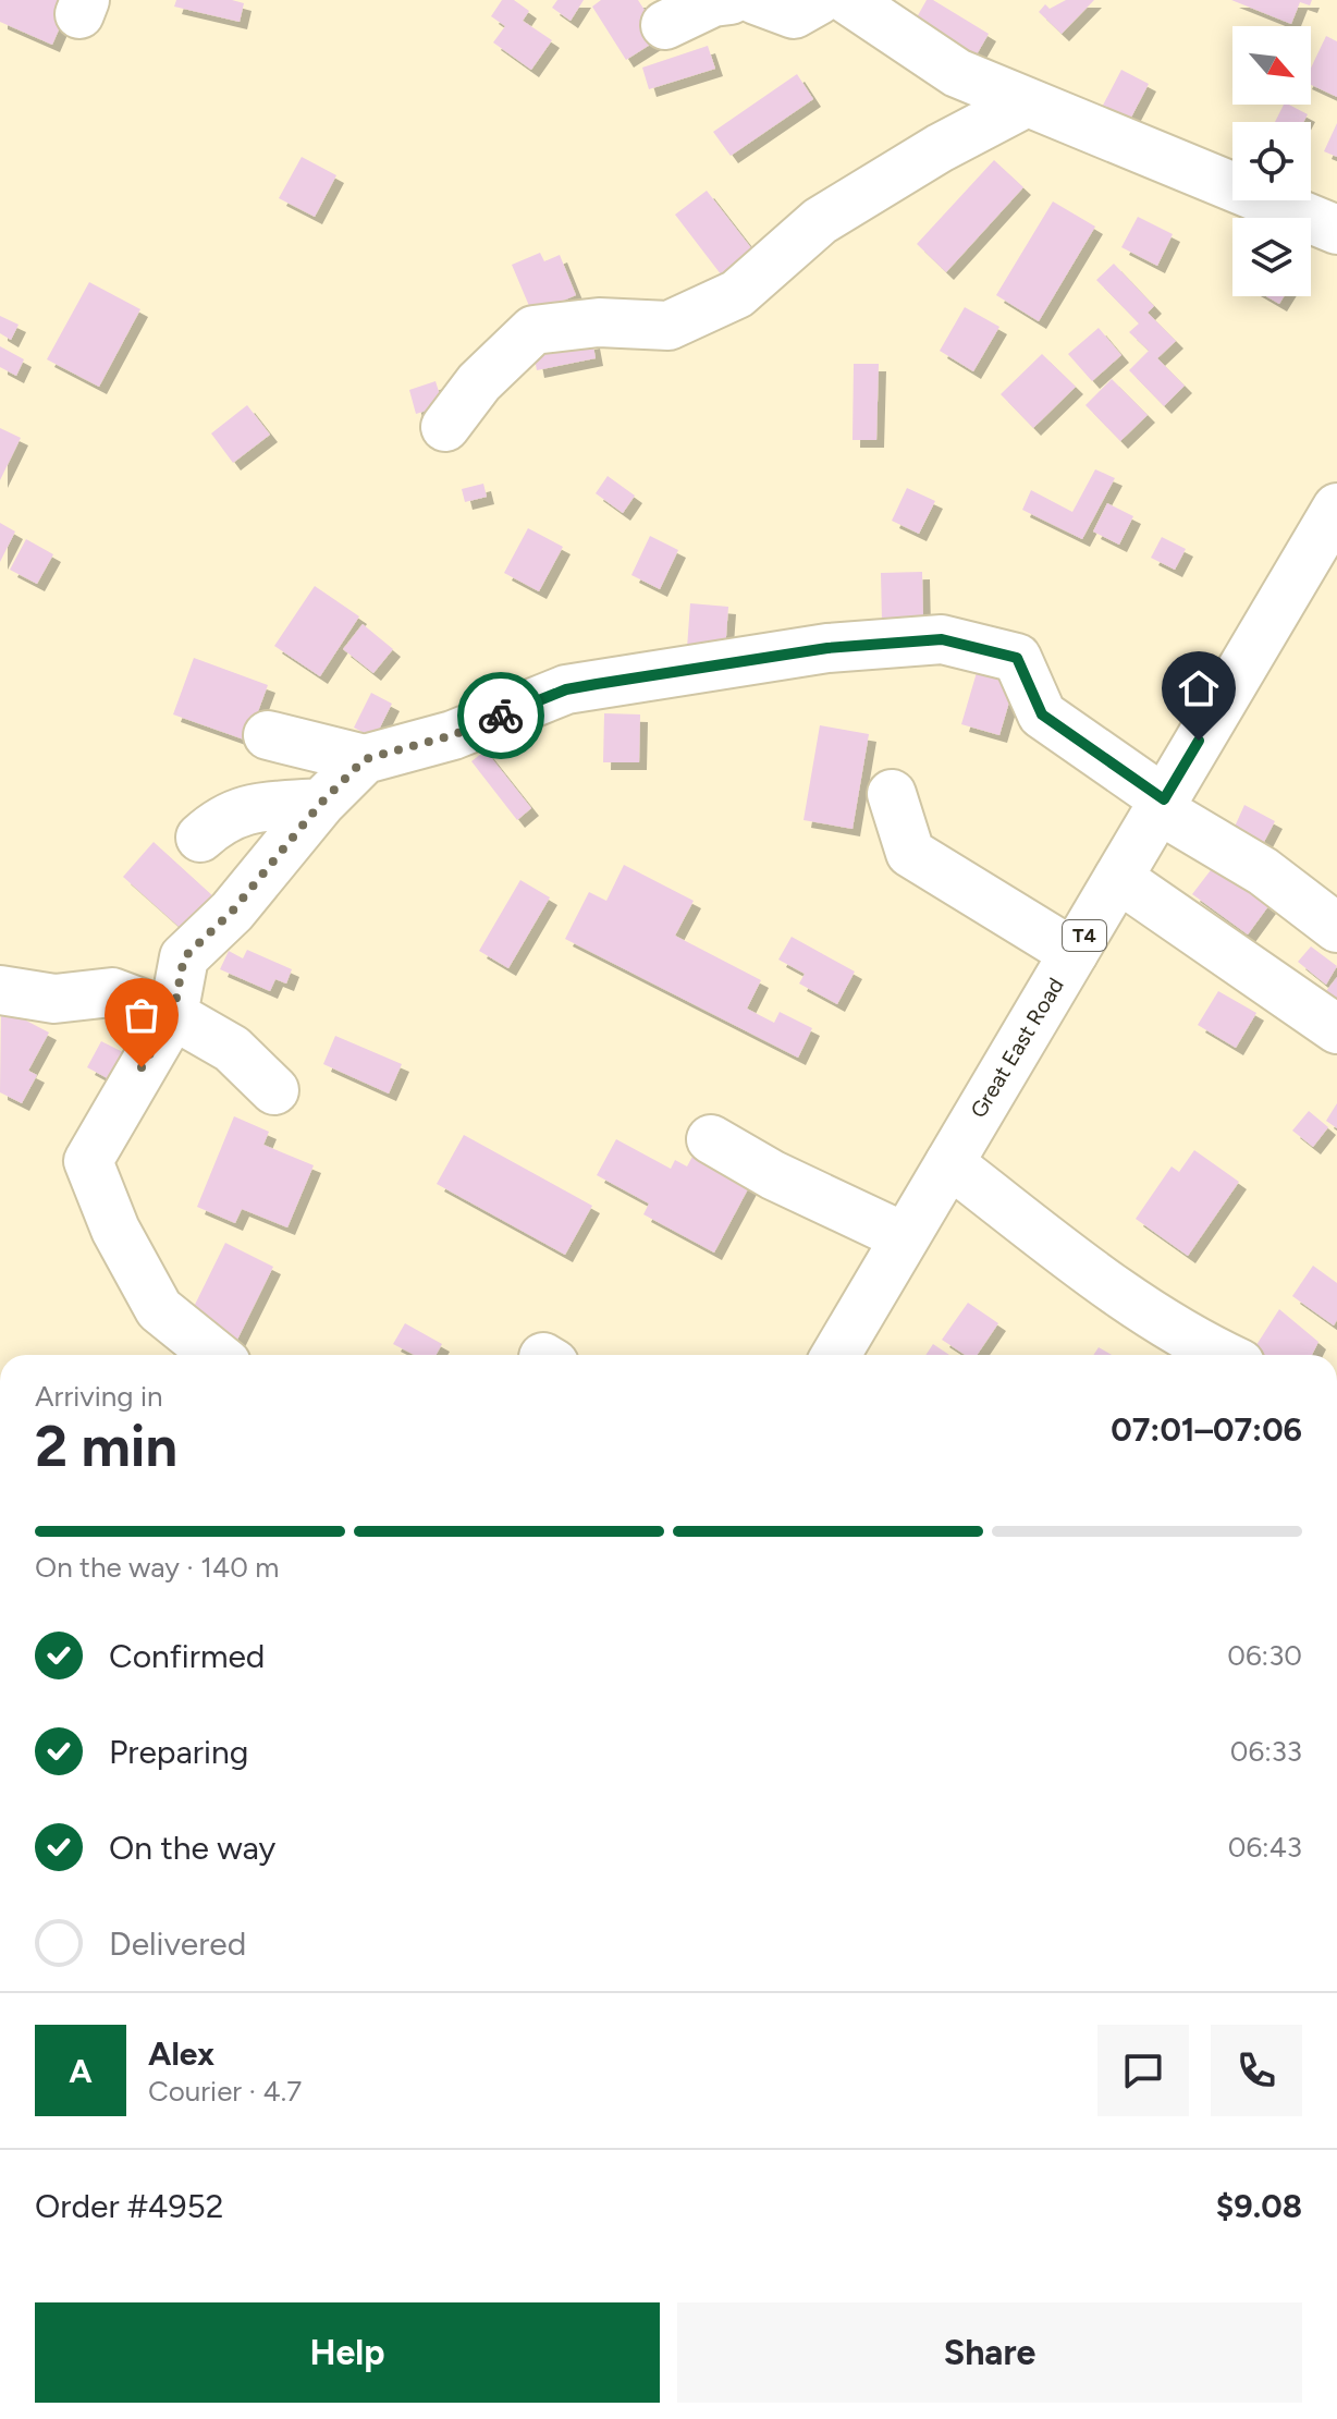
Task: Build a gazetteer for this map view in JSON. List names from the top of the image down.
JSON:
{
  "streets": {
    "main road": ["T4", "Great East Road"]
  },
  "north": "bottom right",
  "page": {
    "heading": ["2 min", "Arriving in", "07:01–07:06"],
    "panel": [
      "Alex",
      "Courier · 4.7",
      "Order #4952",
      "$9.08"
    ],
    "bar": "On the way · 140 m",
    "list": [
      ["Confirmed", "06:30"],
      ["Preparing", "06:33"],
      ["On the way", "06:43"],
      "Delivered"
    ],
    "round": "A",
    "buttons": ["Help", "Share"]
  }
}
